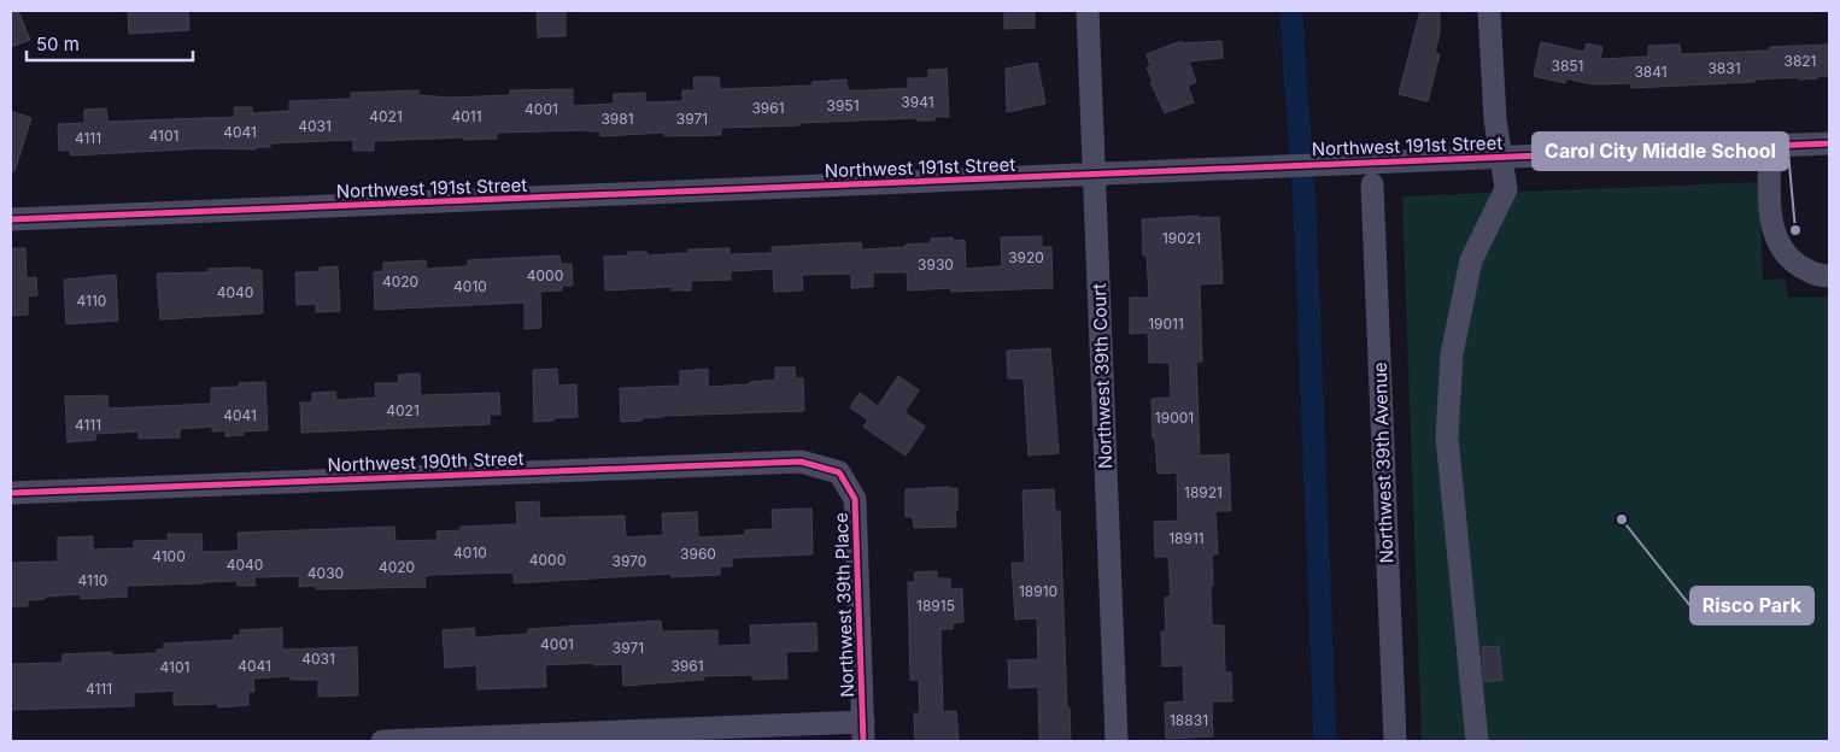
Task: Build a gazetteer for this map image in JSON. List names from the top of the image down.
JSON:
{
  "streets": {
    "street": [
      "Northwest 191st Street",
      "Northwest 39th Court",
      "Northwest 190th Street",
      "Northwest 39th Avenue",
      "Northwest 39th Place"
    ]
  },
  "crossings": [
    ["Northwest 191st Street", "Northwest 39th Court"],
    ["Northwest 190th Street", "Northwest 39th Place"]
  ],
  "places": ["Carol City Middle School", "Risco Park"],
  "house_numbers": [
    "3821",
    "3851",
    "3831",
    "3841",
    "3941",
    "3951",
    "3961",
    "4001",
    "4021",
    "4011",
    "3981",
    "3971",
    "4031",
    "4041",
    "4101",
    "4111",
    "19021",
    "3920",
    "3930",
    "4000",
    "4020",
    "4010",
    "4040",
    "4110",
    "19011",
    "4021",
    "4041",
    "19001",
    "4111",
    "18921",
    "18911",
    "4010",
    "3960",
    "4100",
    "4000",
    "3970",
    "4040",
    "4020",
    "4030",
    "4110",
    "18910",
    "18915",
    "4001",
    "3971",
    "4031",
    "4041",
    "3961",
    "4101",
    "4111",
    "18831"
  ],
  "scale_bar": "50 m"
}
